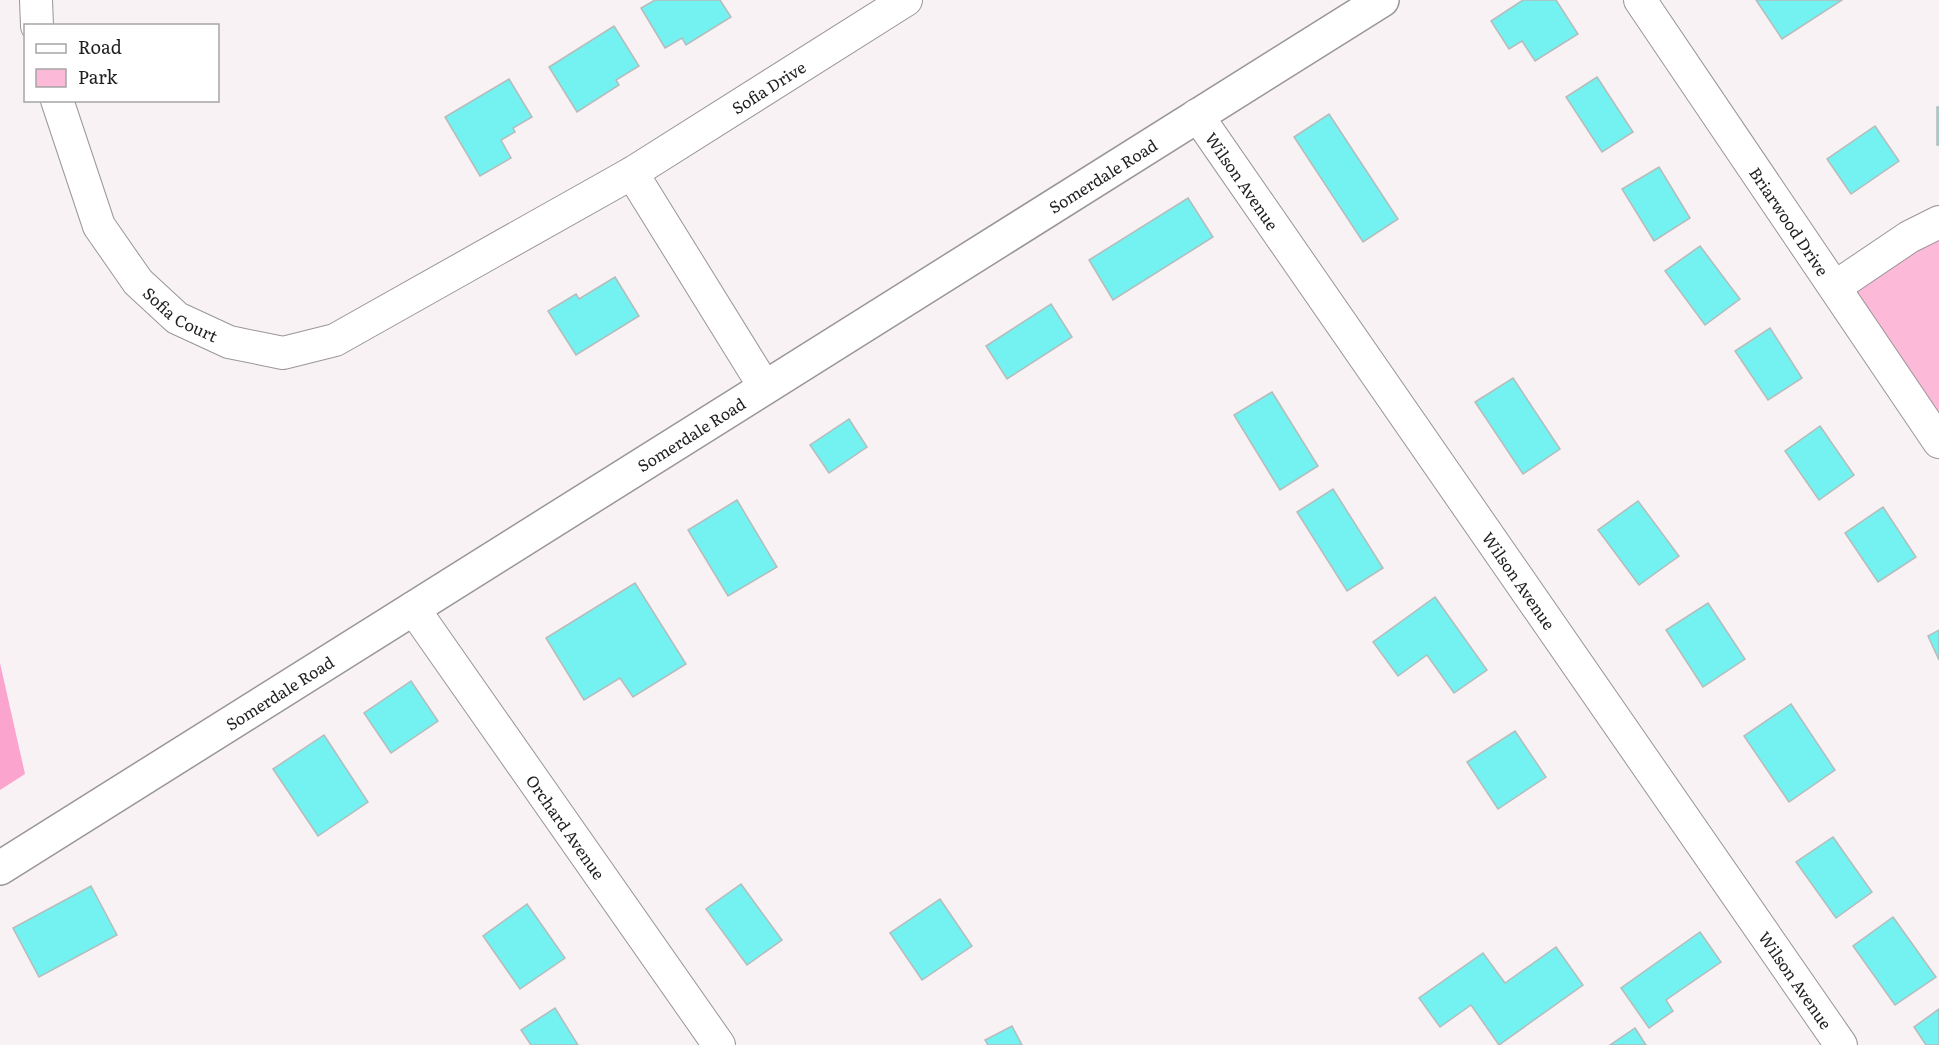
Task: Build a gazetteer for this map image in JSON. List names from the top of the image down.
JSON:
{
  "streets": {
    "main road": ["Somerdale Road"],
    "street": [
      "Sofia Drive",
      "Wilson Avenue",
      "Briarwood Drive",
      "Sofia Court",
      "Orchard Avenue"
    ]
  },
  "crossings": [
    ["Sofia Drive", "Sofia Court"],
    ["Somerdale Road", "Wilson Avenue"],
    ["Somerdale Road", "Orchard Avenue"]
  ],
  "legend": ["Road", "Park"]
}
